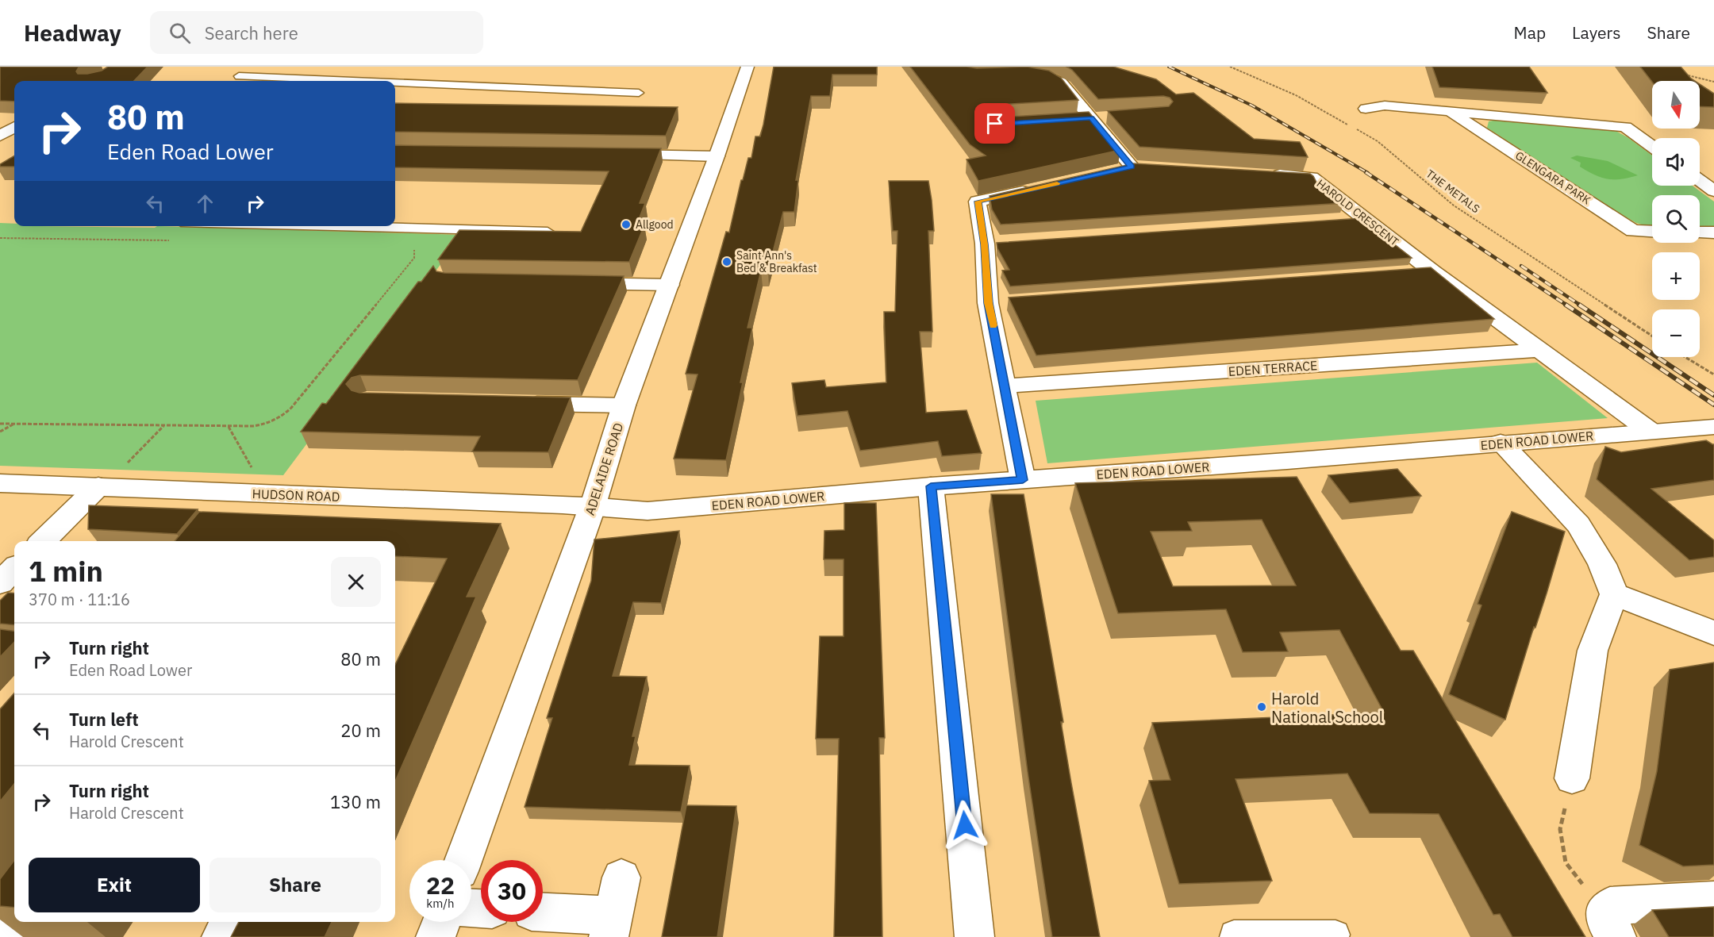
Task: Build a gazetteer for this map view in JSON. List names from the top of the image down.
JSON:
{
  "streets": {
    "street": [
      "GLENGARA PARK",
      "HAROLD CRESCENT",
      "EDEN TERRACE",
      "EDEN ROAD LOWER",
      "ADELAIDE ROAD",
      "HUDSON ROAD"
    ],
    "path": ["THE METALS"]
  },
  "crossings": [
    ["HAROLD CRESCENT", "EDEN TERRACE"],
    ["HAROLD CRESCENT", "EDEN ROAD LOWER"],
    ["EDEN ROAD LOWER", "ADELAIDE ROAD"],
    ["EDEN ROAD LOWER", "HUDSON ROAD"],
    ["ADELAIDE ROAD", "HUDSON ROAD"]
  ],
  "places": ["Allgood", "Saint Ann's Bed & Breakfast", "Harold National School"],
  "north": "bottom",
  "page": {
    "header": "Headway",
    "search": "Search here",
    "nav": ["Map", "Layers", "Share"],
    "map_buttons": ["+", "−"],
    "turn": ["80 m", "Eden Road Lower"],
    "heading": ["1 min", "370 m · 11:16"],
    "list": [
      {
        "name": "Turn right",
        "note": "Eden Road Lower",
        "value": "80 m"
      },
      {
        "name": "Turn left",
        "note": "Harold Crescent",
        "value": "20 m"
      },
      {
        "name": "Turn right",
        "note": "Harold Crescent",
        "value": "130 m"
      }
    ],
    "buttons": ["Exit", "Share"],
    "speed": "22 km/h",
    "limit": "30"
  }
}
